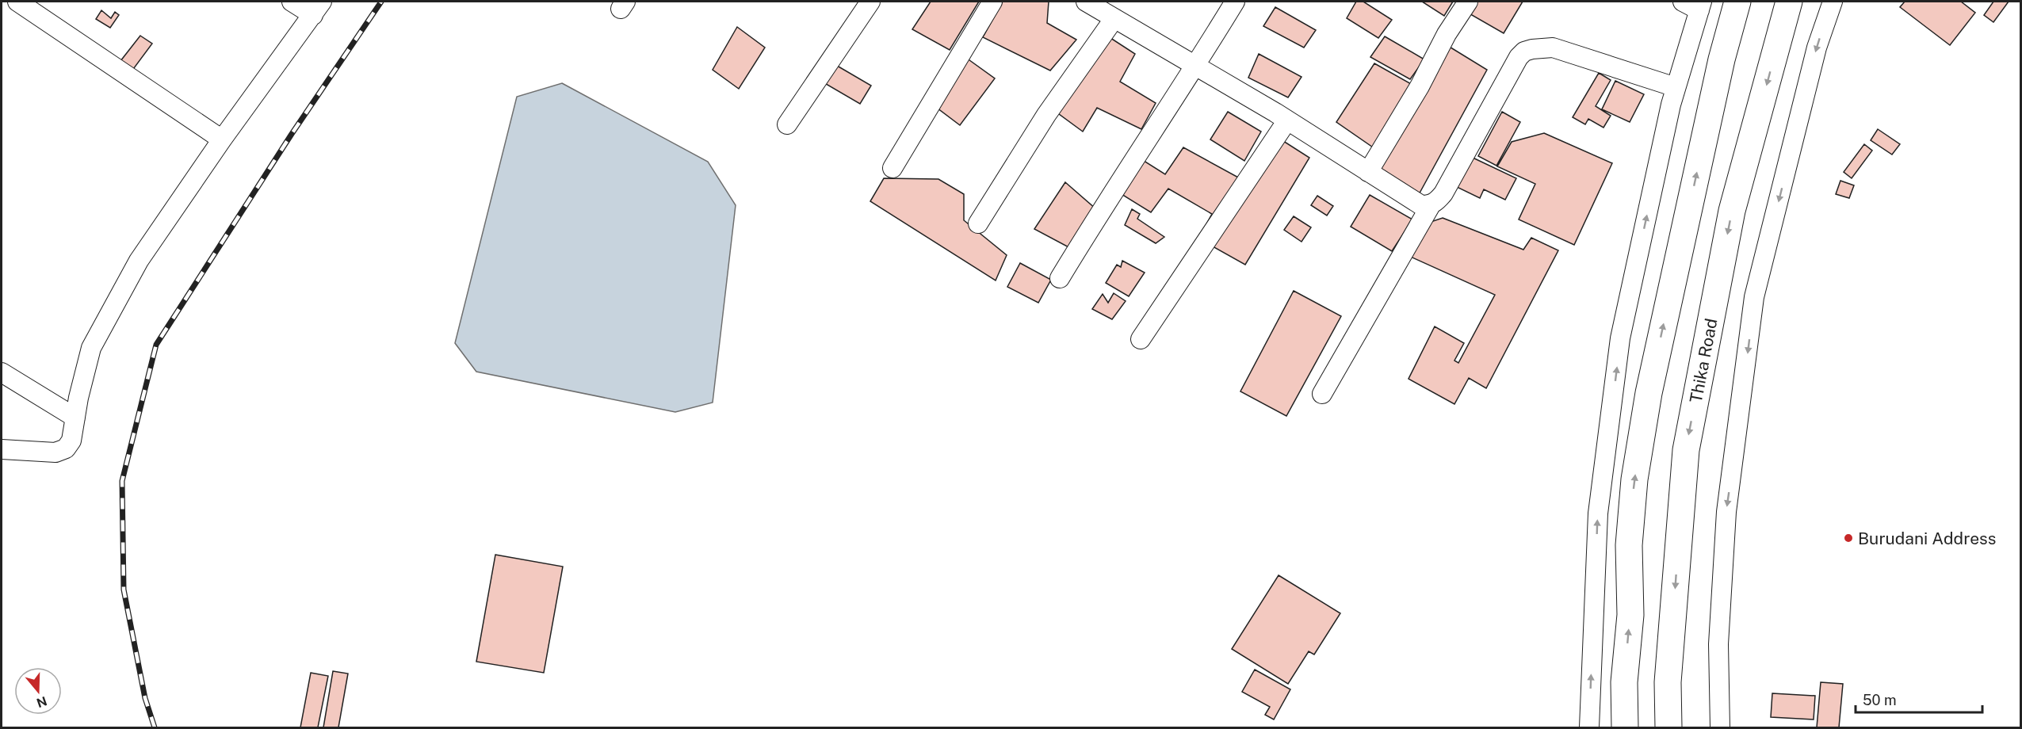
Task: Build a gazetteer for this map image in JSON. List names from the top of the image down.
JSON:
{
  "streets": {
    "highway": ["Thika Road"]
  },
  "places": ["Burudani Address"],
  "scale_bar": "50 m",
  "north": "bottom"
}
